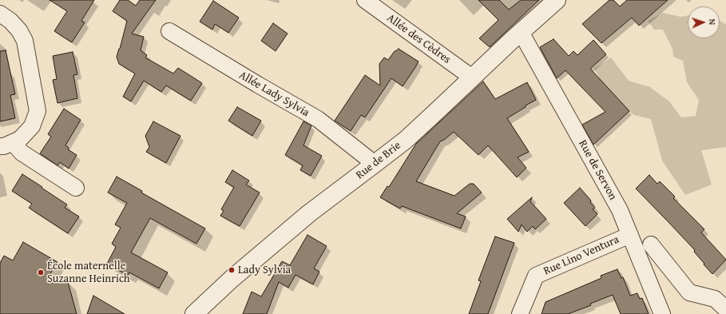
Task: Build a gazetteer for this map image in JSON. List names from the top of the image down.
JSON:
{
  "streets": {
    "street": [
      "Allée des Cèdres",
      "Allée Lady Sylvia",
      "Rue de Brie",
      "Rue de Servon",
      "Rue Lino Ventura"
    ]
  },
  "crossings": [
    ["Allée des Cèdres", "Rue de Brie"],
    ["Allée Lady Sylvia", "Rue de Brie"],
    ["Rue de Brie", "Rue de Servon"],
    ["Rue de Servon", "Rue Lino Ventura"]
  ],
  "places": ["Lady Sylvia", "École maternelle Suzanne Heinrich"],
  "north": "right"
}
